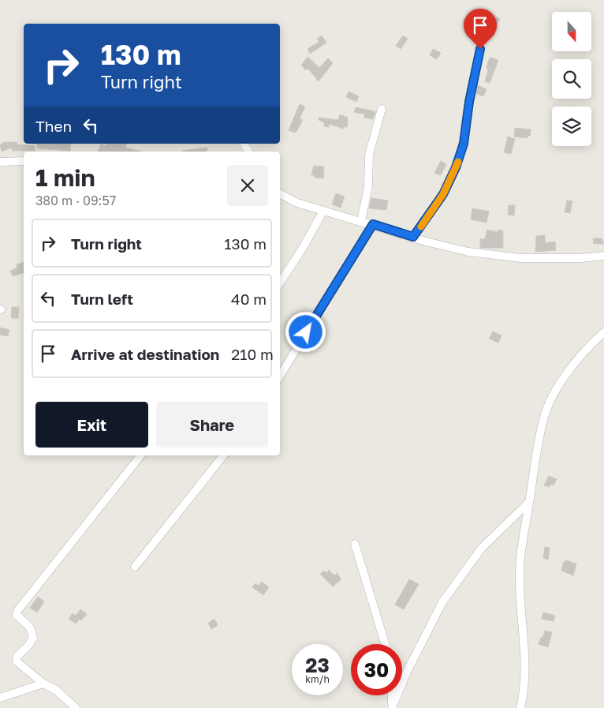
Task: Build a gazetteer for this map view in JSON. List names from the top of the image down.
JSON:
{
  "north": "bottom",
  "page": {
    "turn": ["130 m", "Turn right"],
    "then": "Then",
    "heading": ["1 min", "380 m · 09:57"],
    "list": [
      {
        "name": "Turn right",
        "value": "130 m"
      },
      {
        "name": "Turn left",
        "value": "40 m"
      },
      {
        "name": "Arrive at destination",
        "value": "210 m"
      }
    ],
    "buttons": ["Exit", "Share"],
    "speed": "23 km/h",
    "limit": "30"
  }
}
